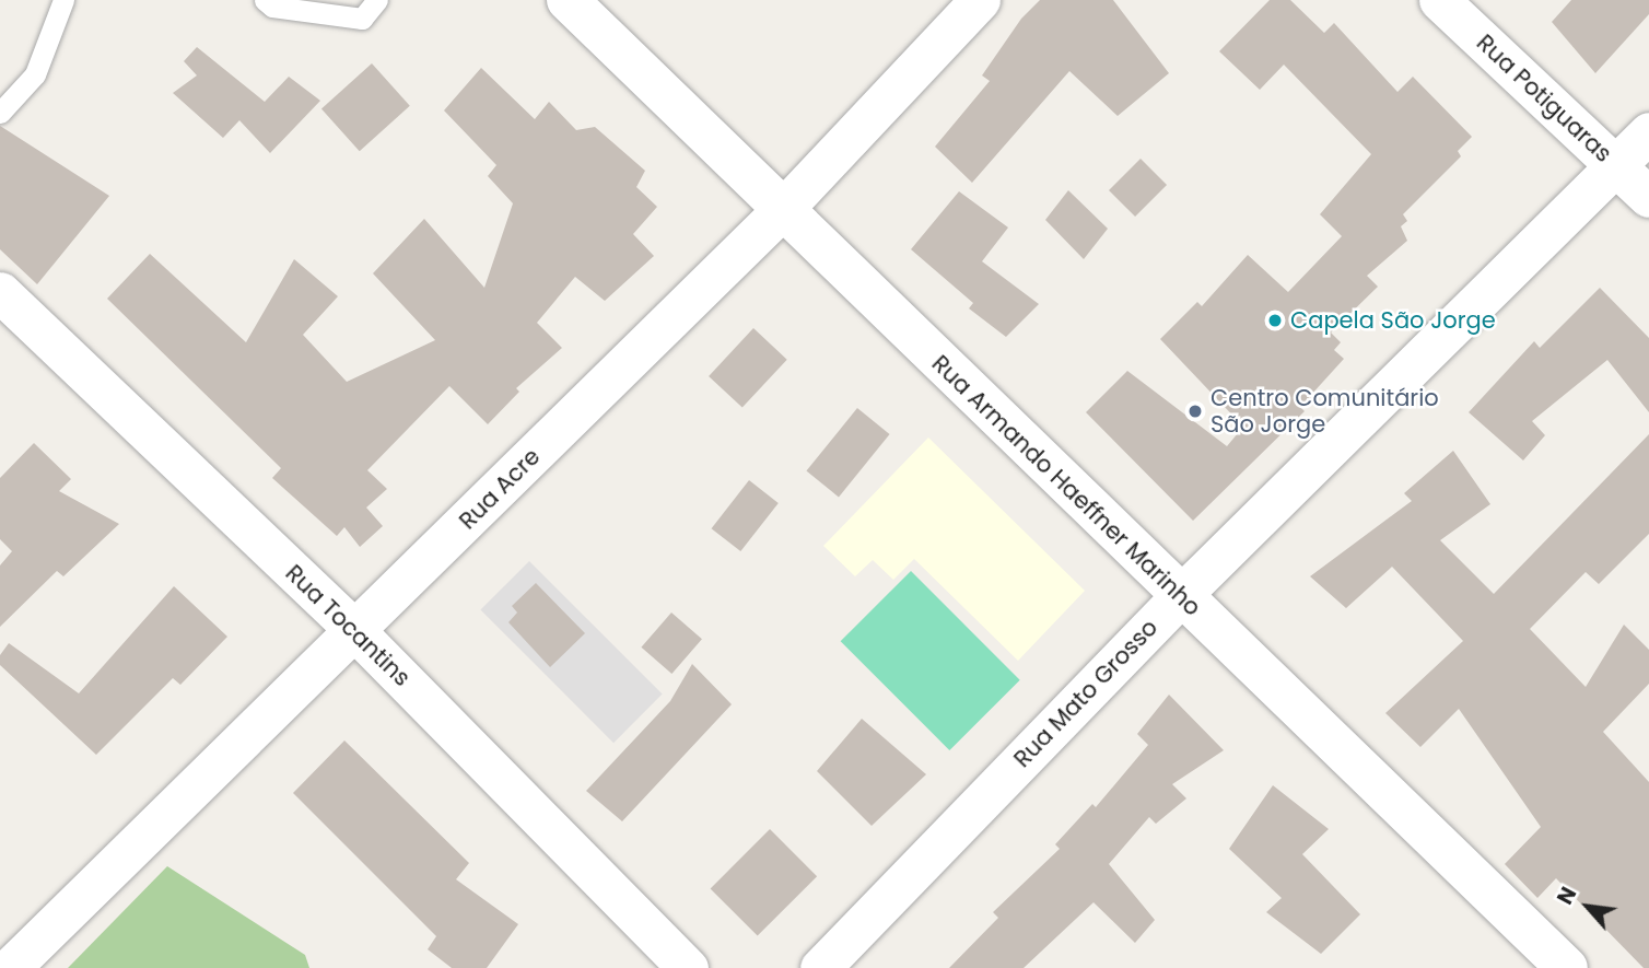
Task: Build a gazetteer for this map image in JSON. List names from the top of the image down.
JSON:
{
  "streets": {
    "street": [
      "Rua Potiguaras",
      "Rua Armando Haeffner Marinho",
      "Rua Acre",
      "Rua Tocantins",
      "Rua Mato Grosso"
    ]
  },
  "crossings": [
    ["Rua Potiguaras", "Rua Mato Grosso"],
    ["Rua Armando Haeffner Marinho", "Rua Acre"],
    ["Rua Armando Haeffner Marinho", "Rua Mato Grosso"],
    ["Rua Acre", "Rua Tocantins"]
  ],
  "places": ["Capela São Jorge", "Centro Comunitário São Jorge"],
  "north": "top left"
}
